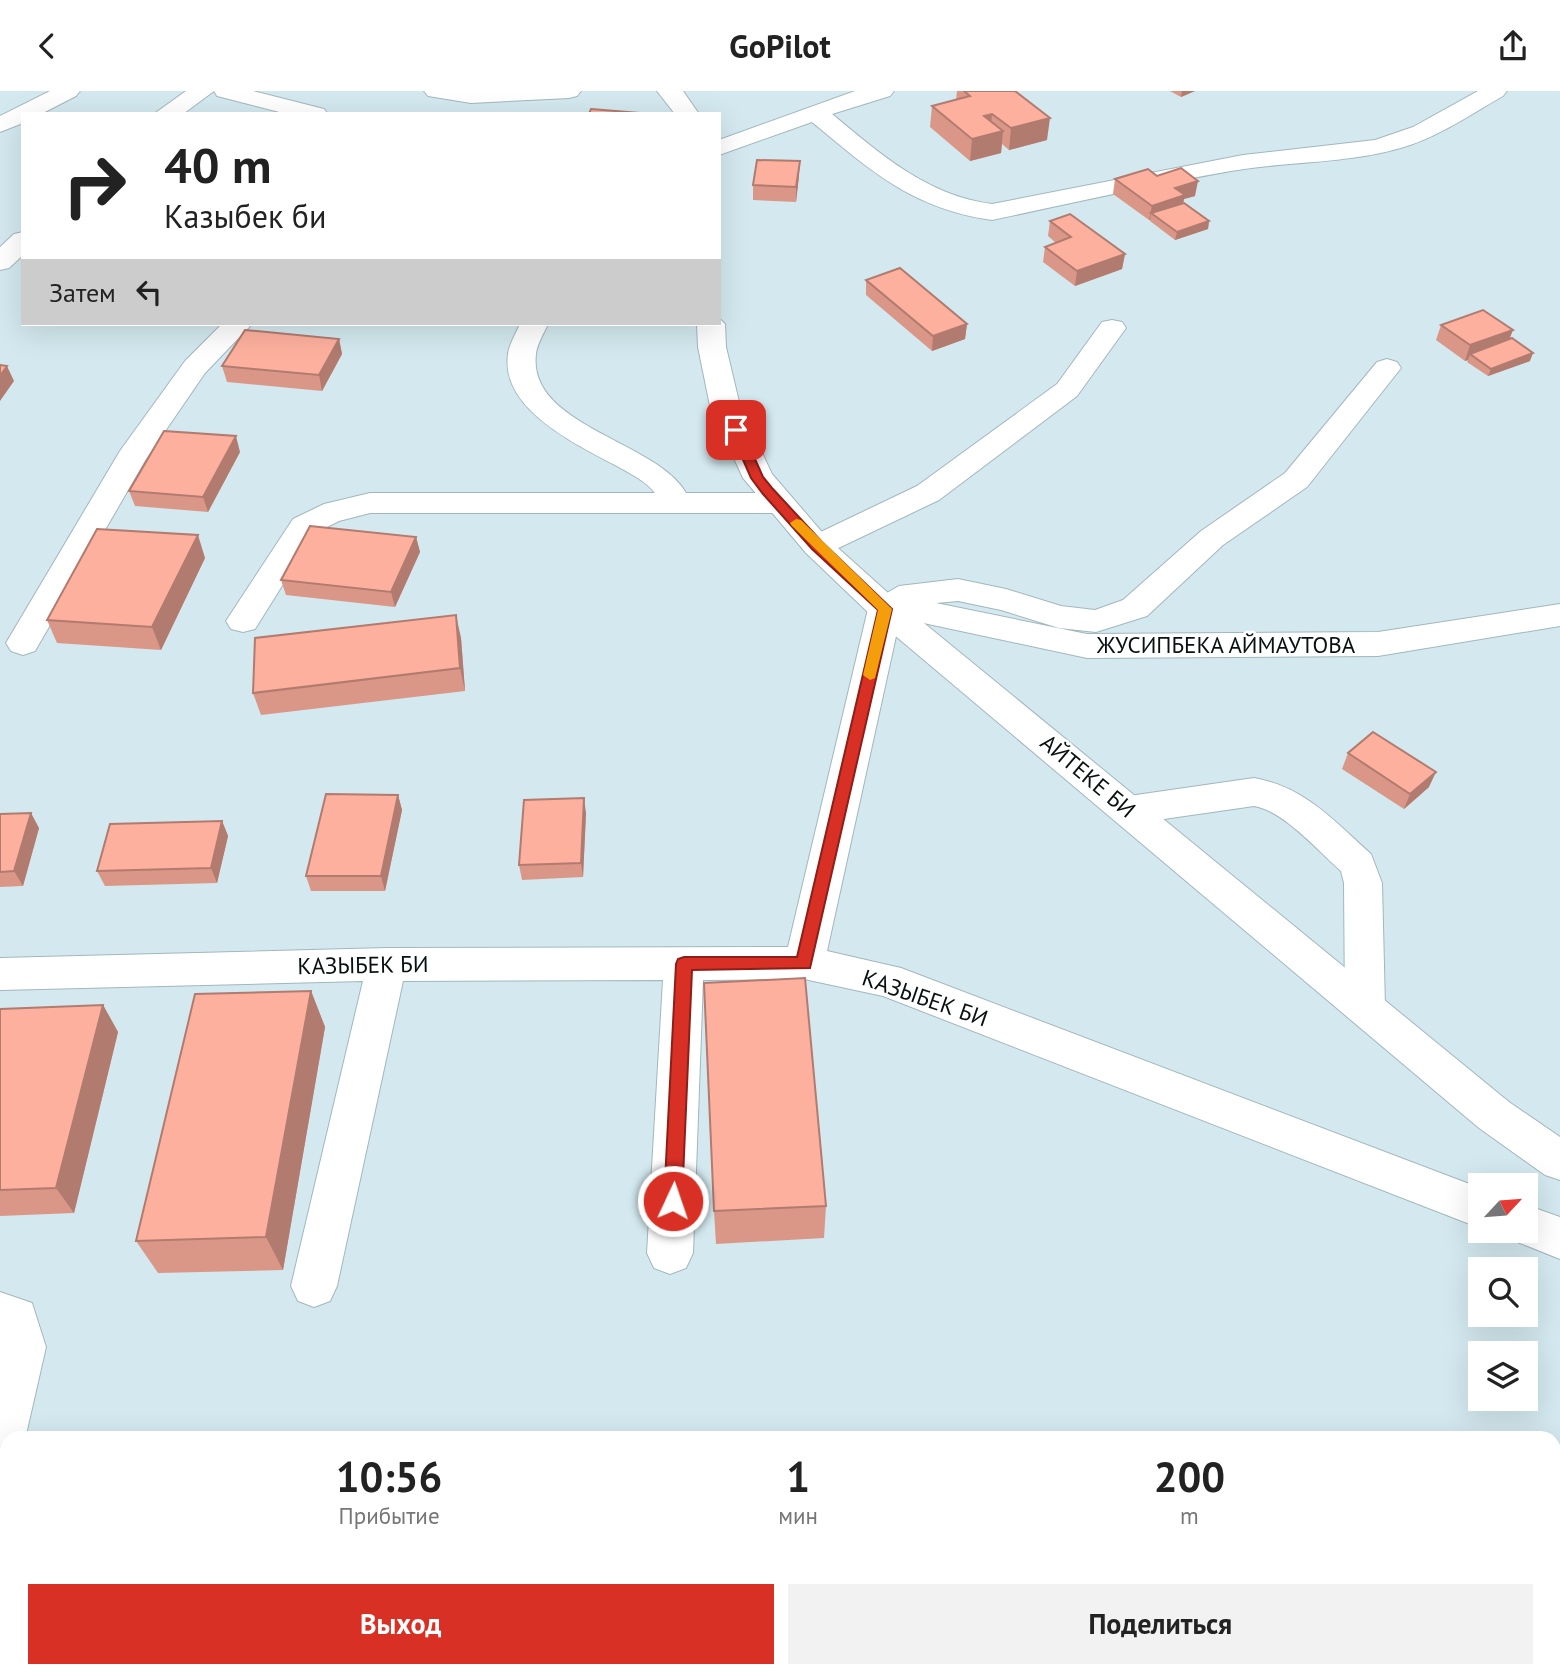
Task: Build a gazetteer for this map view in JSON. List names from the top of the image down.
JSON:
{
  "streets": {
    "street": ["ЖУСИПБЕКА АЙМАУТОВА", "АЙТЕКЕ БИ", "КАЗЫБЕК БИ"]
  },
  "crossings": [
    ["ЖУСИПБЕКА АЙМАУТОВА", "АЙТЕКЕ БИ"]
  ],
  "north": "top right",
  "page": {
    "header": "GoPilot",
    "turn": ["40 m", "Казыбек би"],
    "then": "Затем",
    "eta": [
      "10:56",
      "Прибытие",
      "1",
      "мин",
      "200",
      "m"
    ],
    "buttons": ["Выход", "Поделиться"]
  }
}
